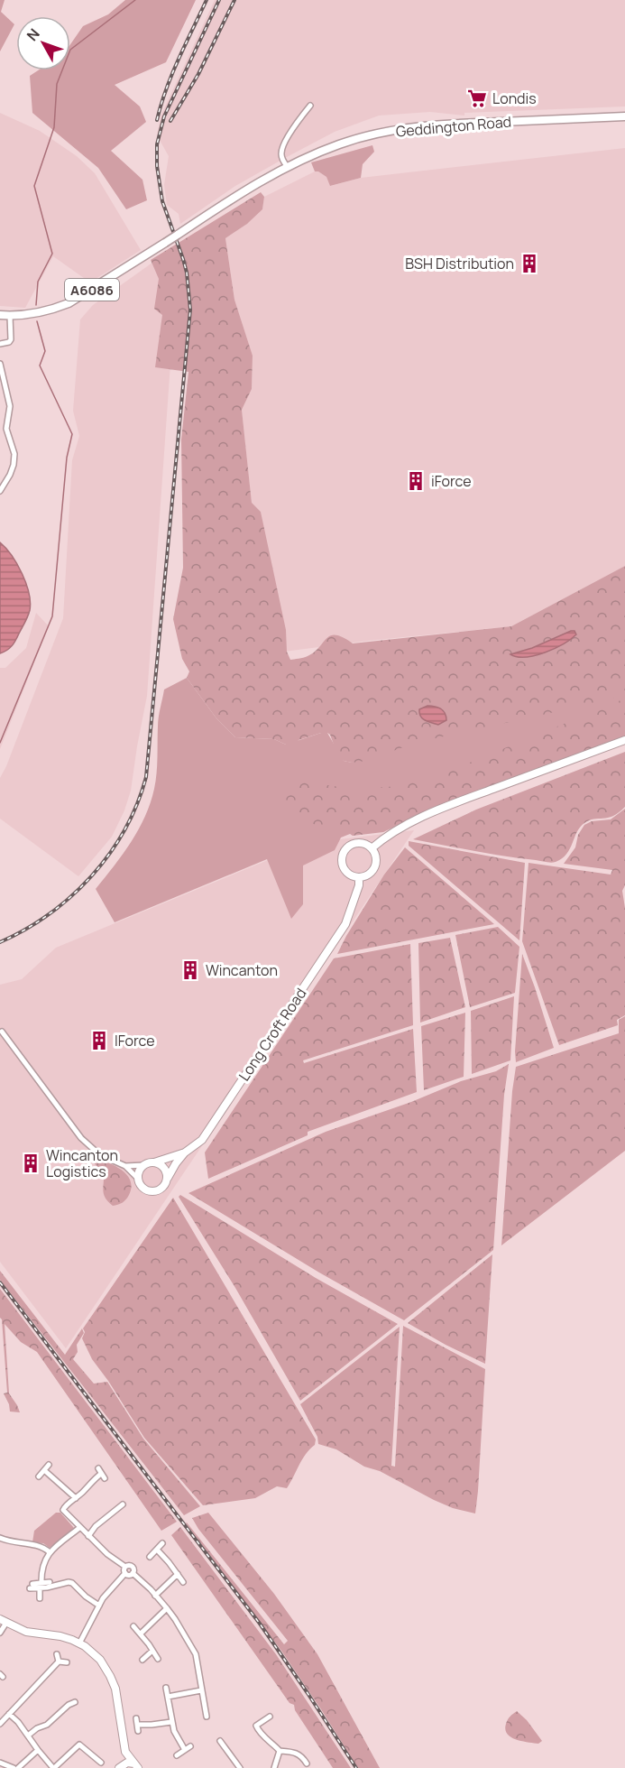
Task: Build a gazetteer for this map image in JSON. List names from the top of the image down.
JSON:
{
  "streets": {
    "main road": ["Geddington Road", "A6086"],
    "street": ["Long Croft Road"]
  },
  "crossings": [
    ["Geddington Road", "A6086"]
  ],
  "places": {
    "supermarket": ["Londis"],
    "building": [
      "BSH Distribution",
      "iForce",
      "Wincanton",
      "IForce",
      "Wincanton Logistics"
    ]
  },
  "north": "top left"
}
